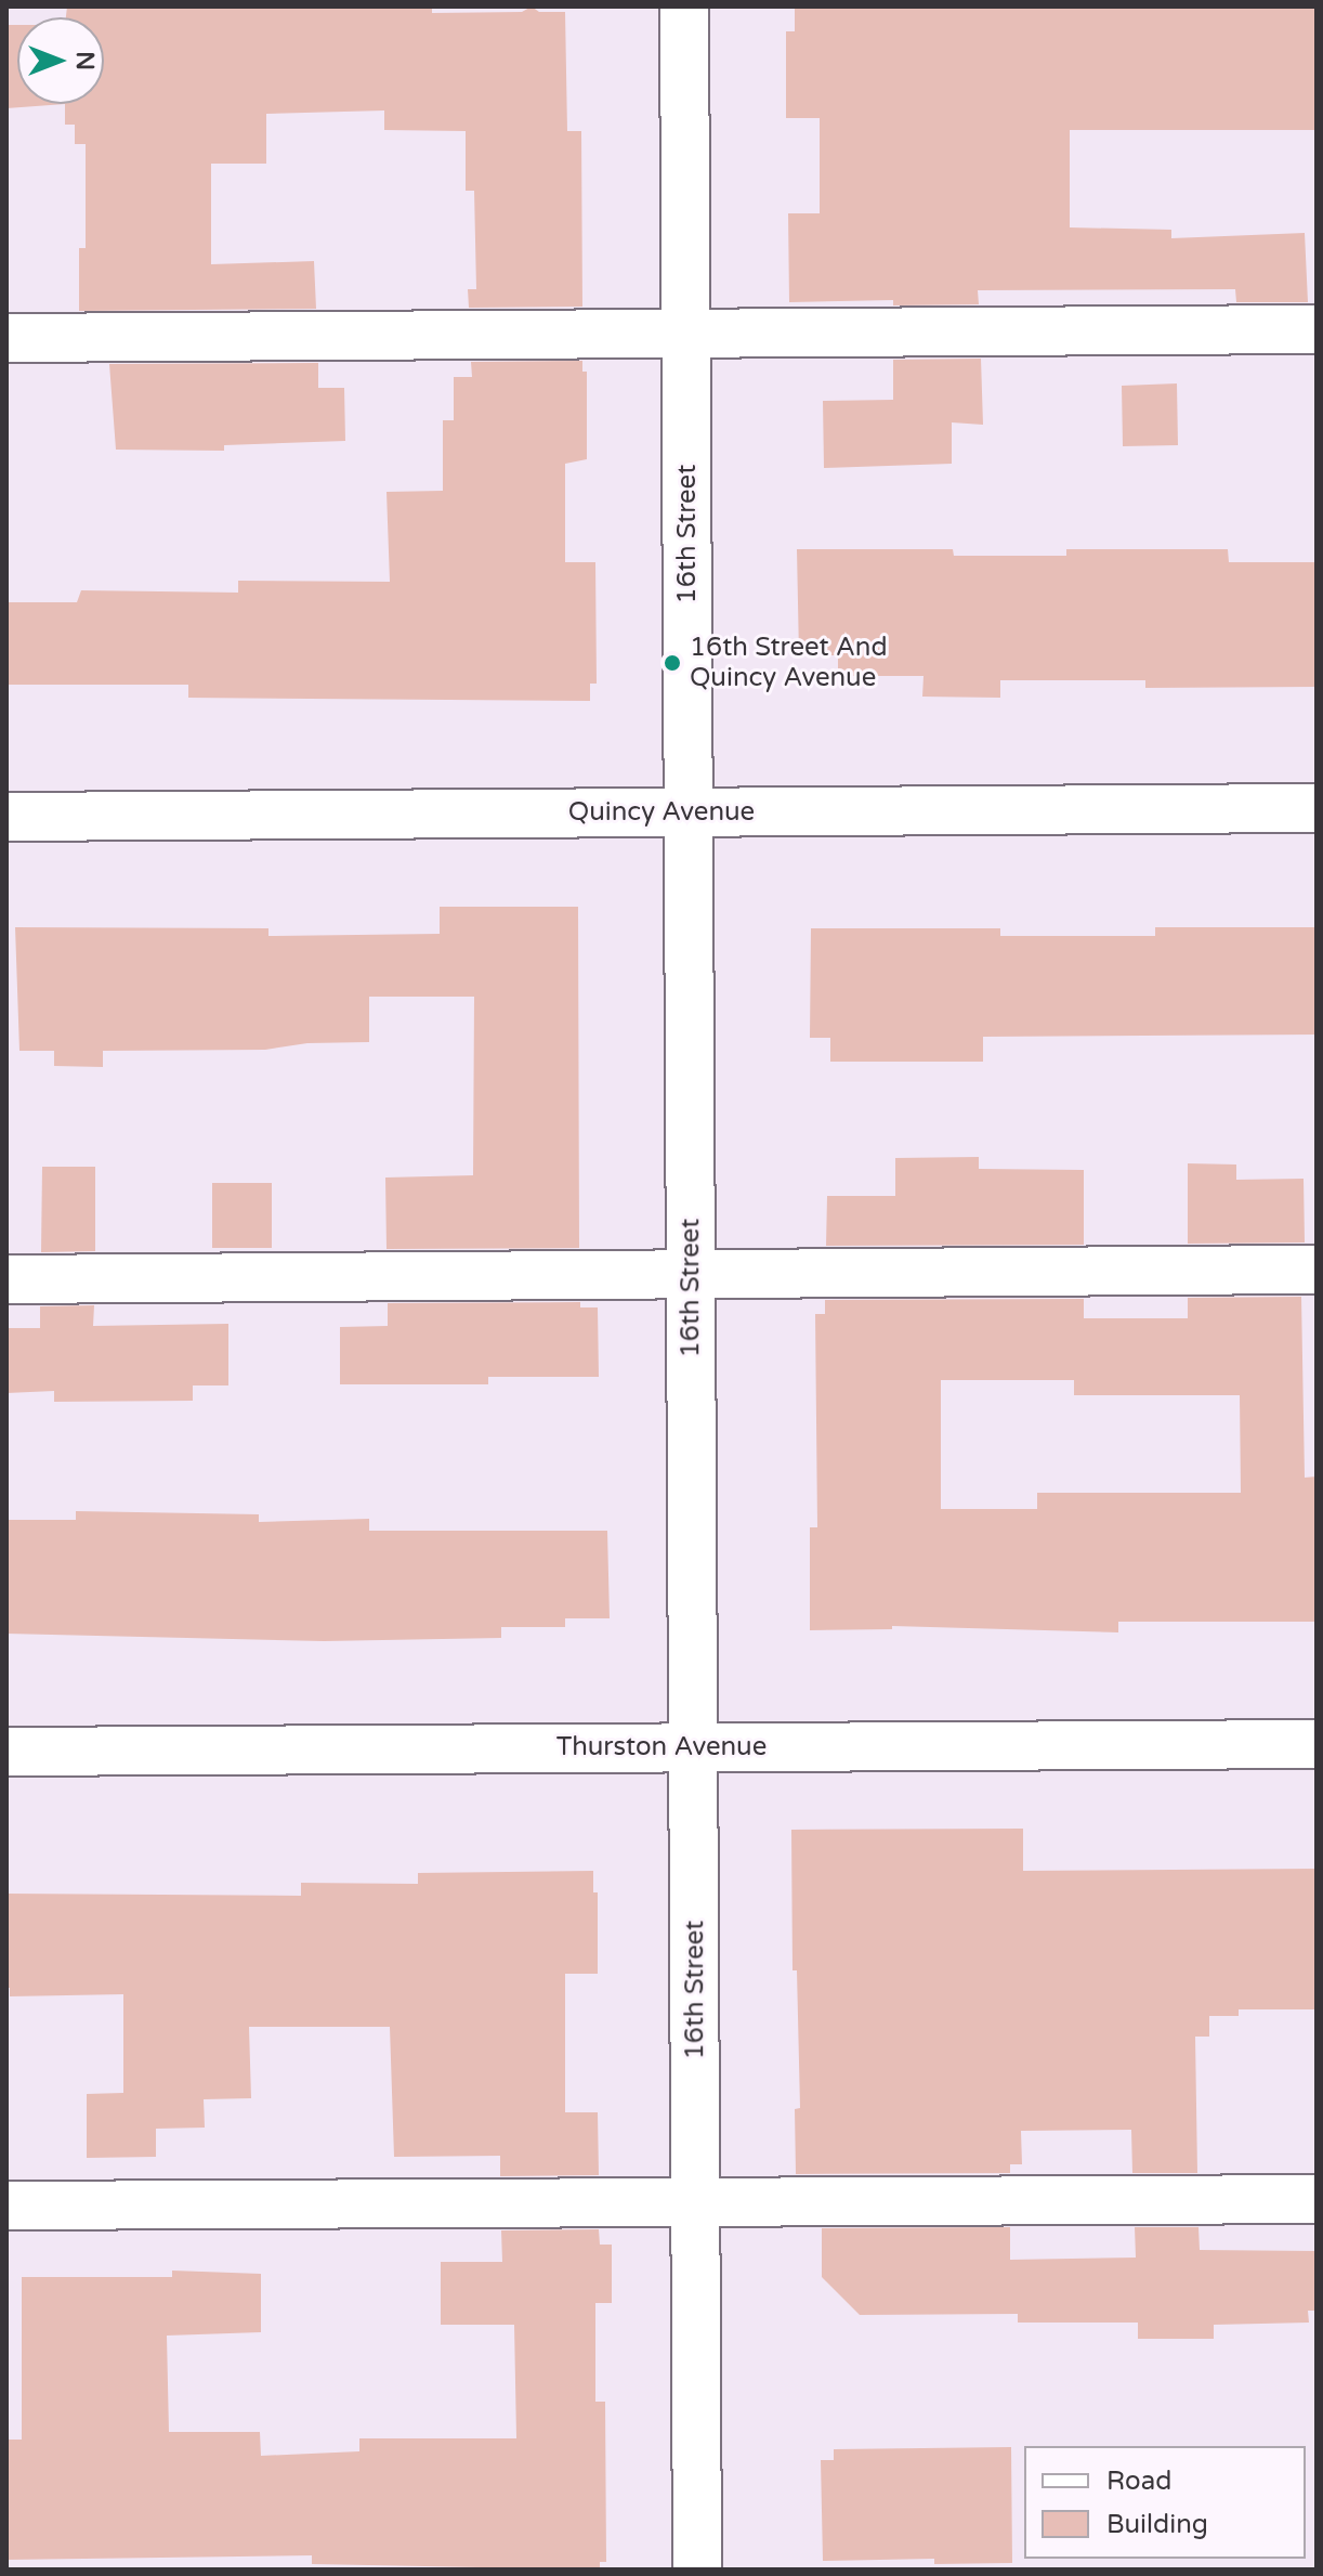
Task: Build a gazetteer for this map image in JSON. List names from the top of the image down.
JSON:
{
  "streets": {
    "street": ["16th Street", "Quincy Avenue", "Thurston Avenue"]
  },
  "crossings": [
    ["16th Street", "Quincy Avenue"],
    ["16th Street", "Thurston Avenue"]
  ],
  "places": ["16th Street And Quincy Avenue"],
  "legend": ["Road", "Building"],
  "north": "right"
}
